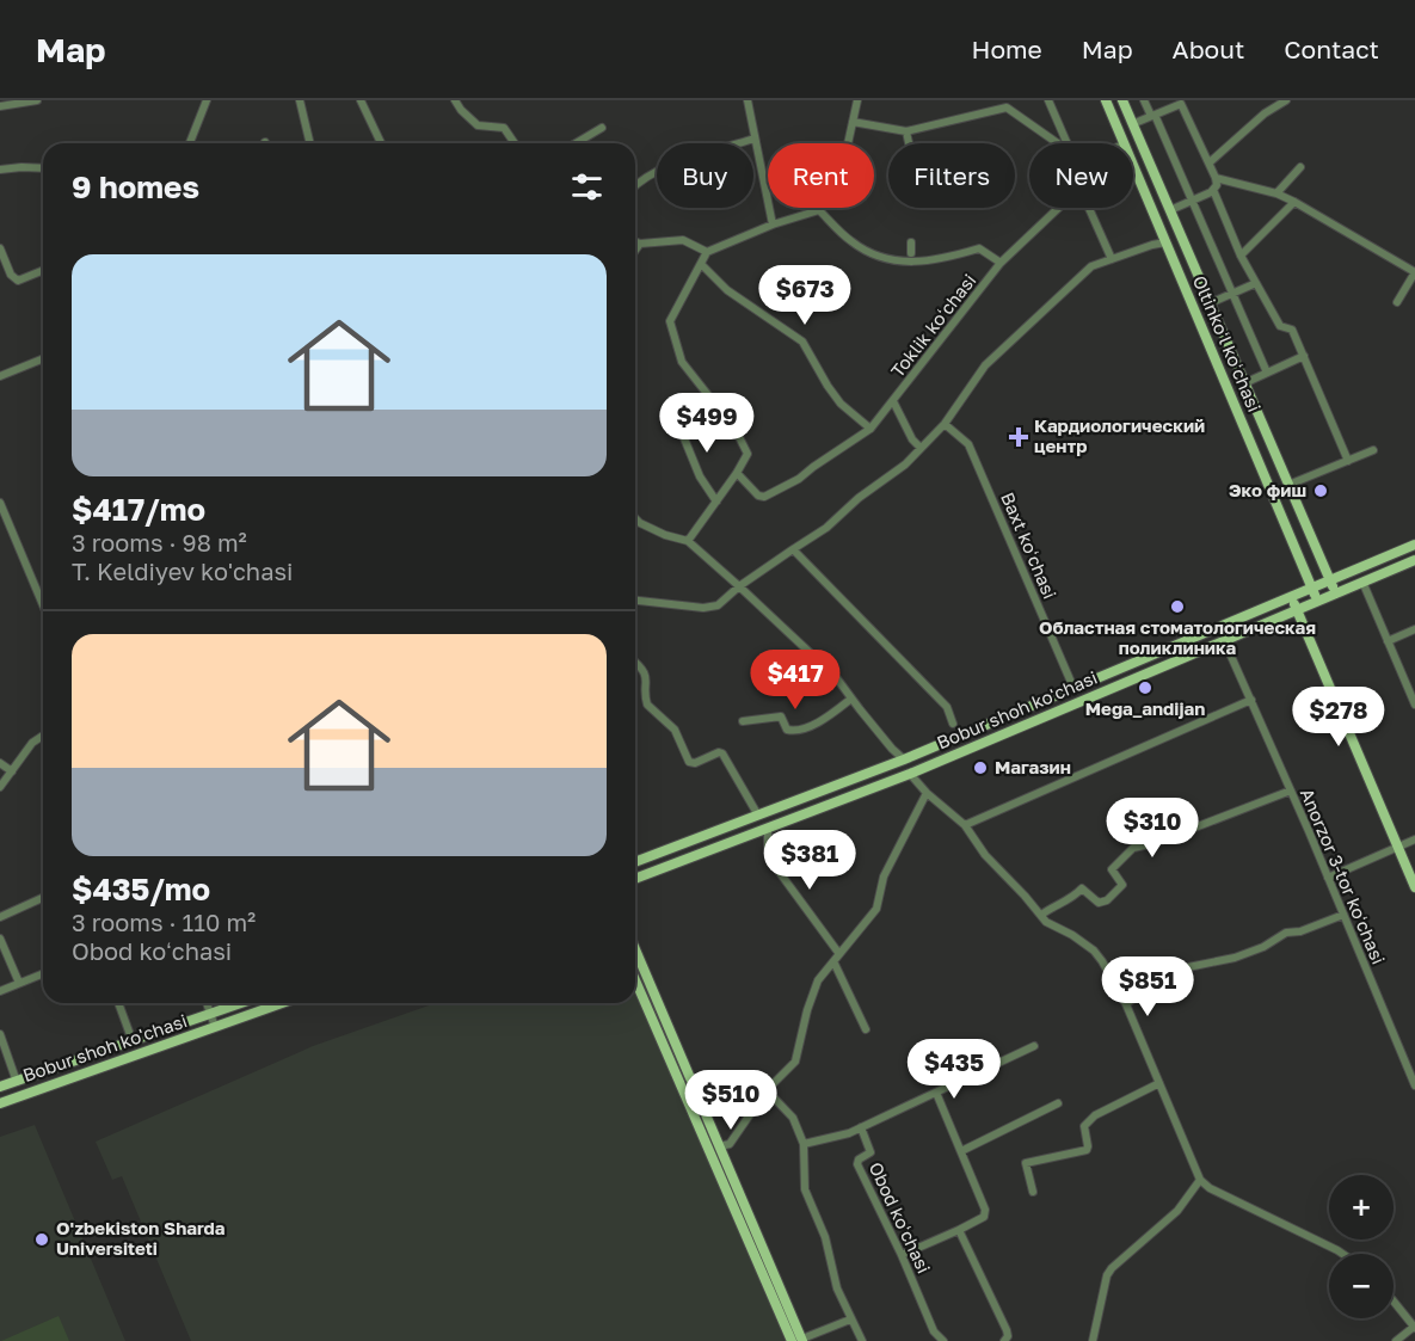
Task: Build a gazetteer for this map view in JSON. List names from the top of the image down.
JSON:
{
  "streets": {
    "main road": ["Oltinkoʻl koʻchasi", "Bobur shoh ko'chasi"],
    "street": [
      "Toklik koʻchasi",
      "Baxt koʻchasi",
      "Anorzor 3-tor koʻchasi",
      "Obod koʻchasi"
    ]
  },
  "crossings": [
    ["Oltinkoʻl koʻchasi", "Bobur shoh ko'chasi"],
    ["Baxt koʻchasi", "Bobur shoh ko'chasi"],
    ["Bobur shoh ko'chasi", "Anorzor 3-tor koʻchasi"]
  ],
  "places": {
    "health": ["Кардиологический центр"],
    "other": [
      "Эко фиш",
      "Областная стоматологическая поликлиника",
      "Mega_andijan",
      "Магазин",
      "O'zbekiston Sharda Universiteti"
    ]
  },
  "page": {
    "header": "Map",
    "nav": [
      "Home",
      "Map",
      "About",
      "Contact"
    ],
    "chip": [
      "Buy",
      "Rent",
      "Filters",
      "New"
    ],
    "heading": "9 homes",
    "list": [
      {
        "name": "$417/mo",
        "note": "3 rooms · 98 m² · T. Keldiyev ko'chasi"
      },
      {
        "name": "$435/mo",
        "note": "3 rooms · 110 m² · Obod koʻchasi"
      }
    ],
    "price": [
      "$673",
      "$499",
      "$417",
      "$278",
      "$310",
      "$381",
      "$851",
      "$435",
      "$510"
    ],
    "map_buttons": ["+", "−"]
  }
}
